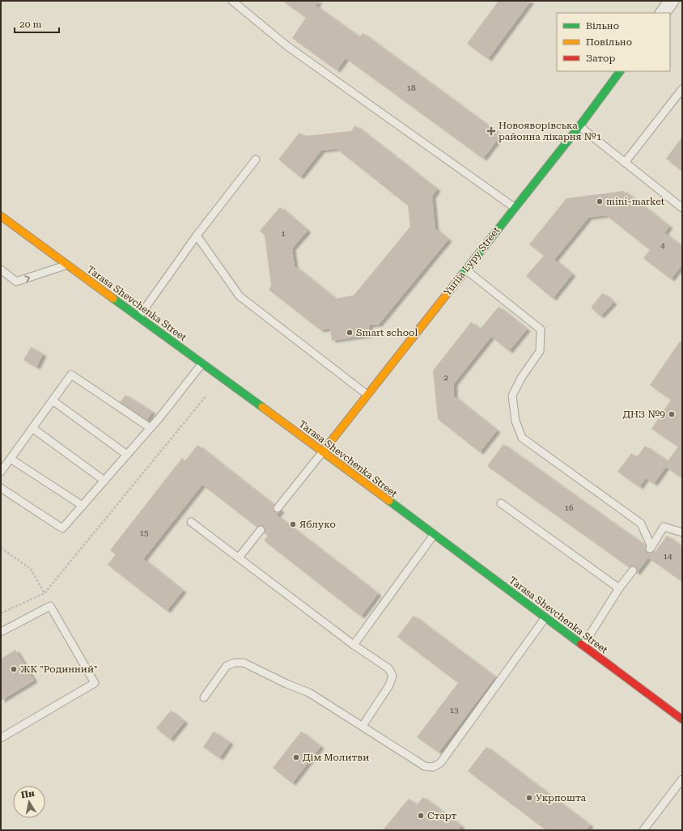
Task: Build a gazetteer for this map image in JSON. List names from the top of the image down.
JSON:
{
  "streets": {
    "street": ["Yuriia Lypy Street", "Tarasa Shevchenka Street"]
  },
  "crossings": [
    ["Yuriia Lypy Street", "Tarasa Shevchenka Street"]
  ],
  "places": {
    "health": ["Новояворівська районна лікарня №1"],
    "other": [
      "mini-market",
      "Smart school",
      "ДНЗ №9",
      "Яблуко",
      "ЖК \"Родинний\"",
      "Дім Молитви",
      "Укрпошта",
      "Старт"
    ]
  },
  "house_numbers": [
    "18",
    "1",
    "4",
    "2",
    "16",
    "15",
    "14",
    "13"
  ],
  "legend": ["Вільно", "Повільно", "Затор"],
  "scale_bar": "20 m",
  "north": "top"
}
